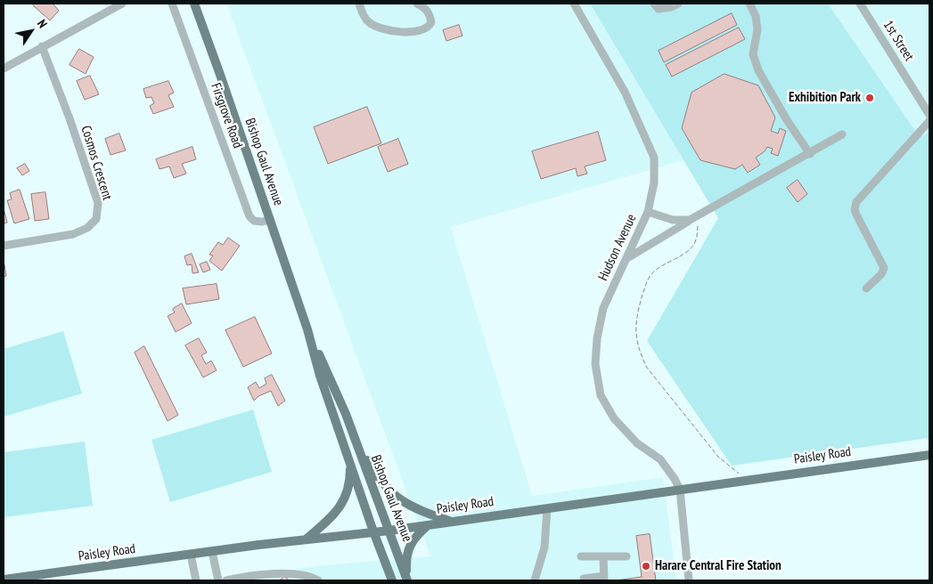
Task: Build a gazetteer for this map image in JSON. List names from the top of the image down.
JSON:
{
  "streets": {
    "main road": ["Bishop Gaul Avenue", "Paisley Road"],
    "street": [
      "1st Street",
      "Firsgrove Road",
      "Cosmos Crescent",
      "Hudson Avenue"
    ]
  },
  "crossings": [
    ["Firsgrove Road", "Bishop Gaul Avenue"],
    ["Bishop Gaul Avenue", "Paisley Road"],
    ["Hudson Avenue", "Paisley Road"]
  ],
  "places": ["Exhibition Park", "Harare Central Fire Station"],
  "north": "top right"
}
